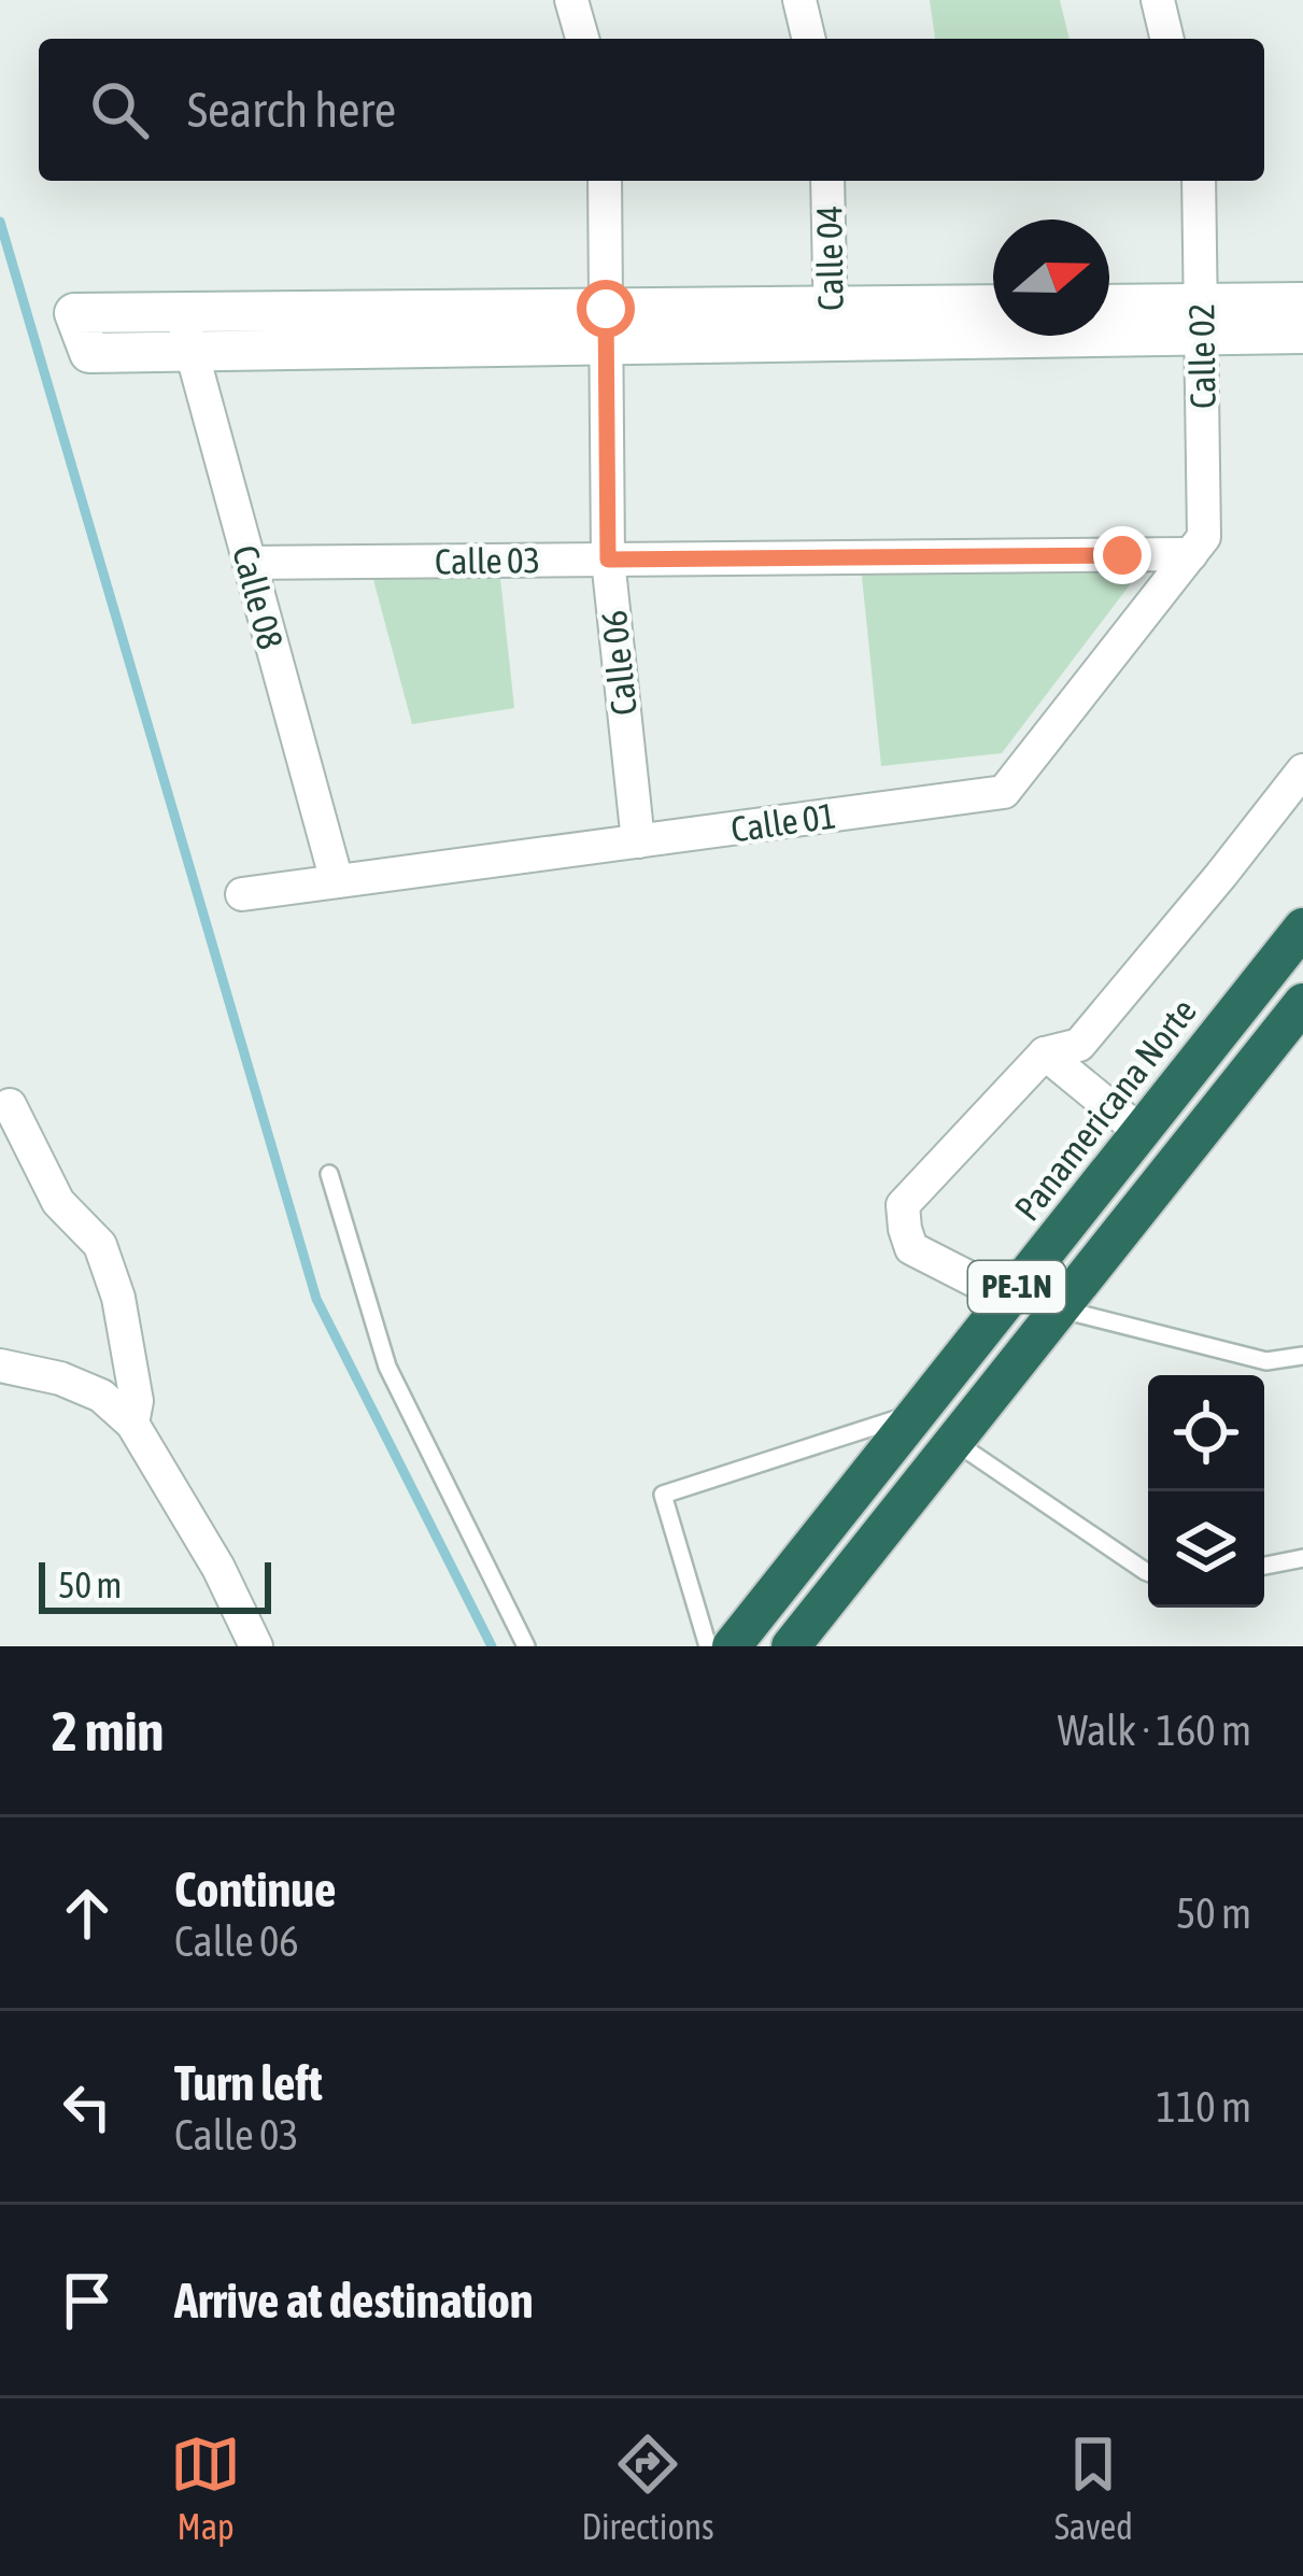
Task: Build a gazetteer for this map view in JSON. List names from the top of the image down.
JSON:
{
  "streets": {
    "highway": ["Panamericana Norte", "PE-1N"],
    "street": [
      "Calle 04",
      "Calle 02",
      "Calle 03",
      "Calle 08",
      "Calle 06",
      "Calle 01"
    ]
  },
  "crossings": [
    ["Calle 02", "Calle 03"],
    ["Calle 02", "Calle 01"],
    ["Calle 03", "Calle 08"],
    ["Calle 03", "Calle 06"],
    ["Calle 03", "Calle 01"],
    ["Calle 08", "Calle 01"],
    ["Calle 06", "Calle 01"]
  ],
  "scale_bar": "50 m",
  "north": "right",
  "page": {
    "search": "Search here",
    "scale": "50 m",
    "heading": ["2 min", "Walk · 160 m"],
    "list": [
      ["Continue", "Calle 06", "50 m"],
      ["Turn left", "Calle 03", "110 m"],
      "Arrive at destination"
    ],
    "nav": ["Map", "Directions", "Saved"]
  }
}
